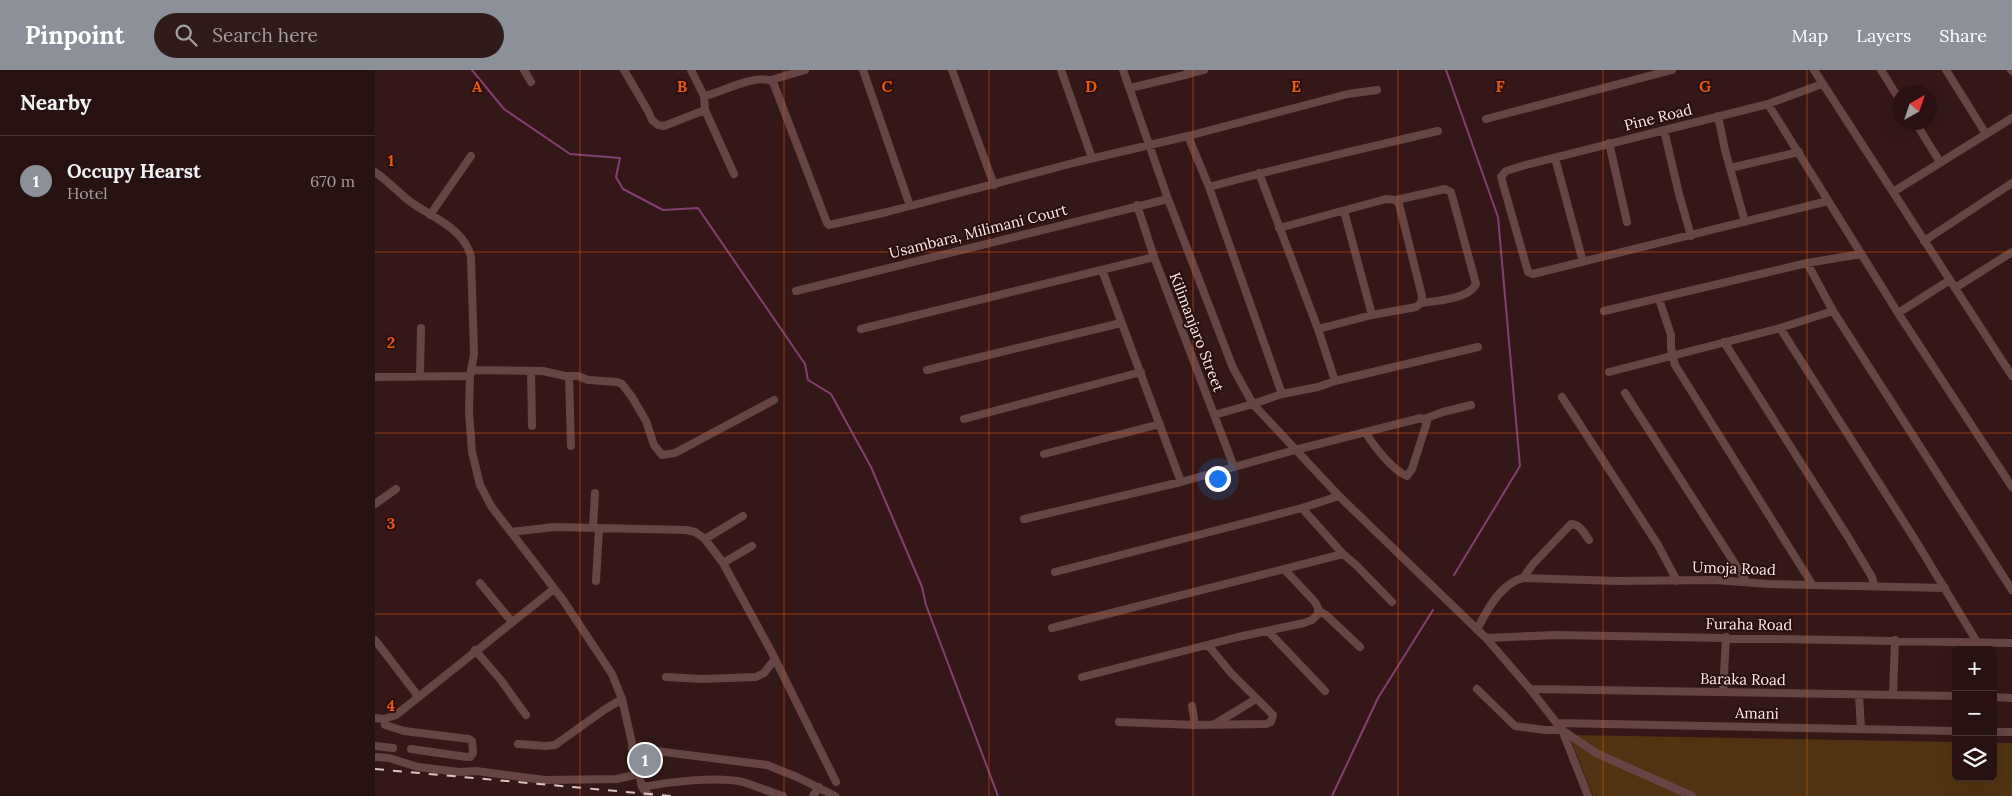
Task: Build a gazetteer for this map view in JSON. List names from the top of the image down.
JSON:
{
  "streets": {
    "street": [
      "Pine Road",
      "Usambara, Milimani Court",
      "Kilimanjaro Street",
      "Umoja Road",
      "Furaha Road",
      "Baraka Road",
      "Amani"
    ]
  },
  "crossings": [
    ["Usambara, Milimani Court", "Kilimanjaro Street"]
  ],
  "north": "top right",
  "page": {
    "header": "Pinpoint",
    "search": "Search here",
    "nav": ["Map", "Layers", "Share"],
    "heading": "Nearby",
    "list": [
      {
        "mark": "1",
        "name": "Occupy Hearst",
        "note": "Hotel",
        "value": "670 m"
      }
    ],
    "map_buttons": ["+", "−"],
    "pins": "1"
  },
  "grid": {
    "columns": [
      "A",
      "B",
      "C",
      "D",
      "E",
      "F",
      "G"
    ],
    "rows": [
      "1",
      "2",
      "3",
      "4"
    ]
  }
}
